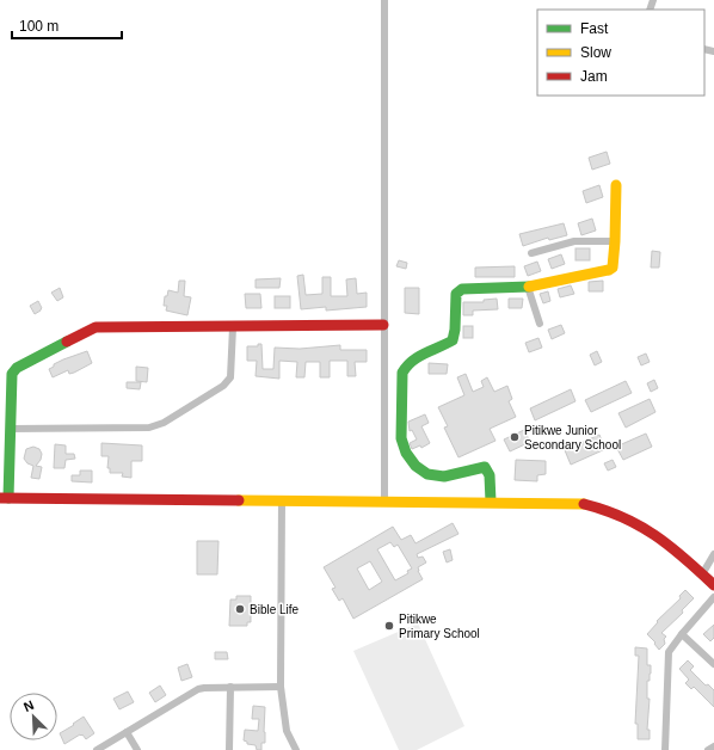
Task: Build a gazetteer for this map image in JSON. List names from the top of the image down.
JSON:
{
  "places": ["Pitikwe Junior Secondary School", "Bible Life", "Pitikwe Primary School"],
  "legend": ["Fast", "Slow", "Jam"],
  "scale_bar": "100 m",
  "north": "top left"
}
